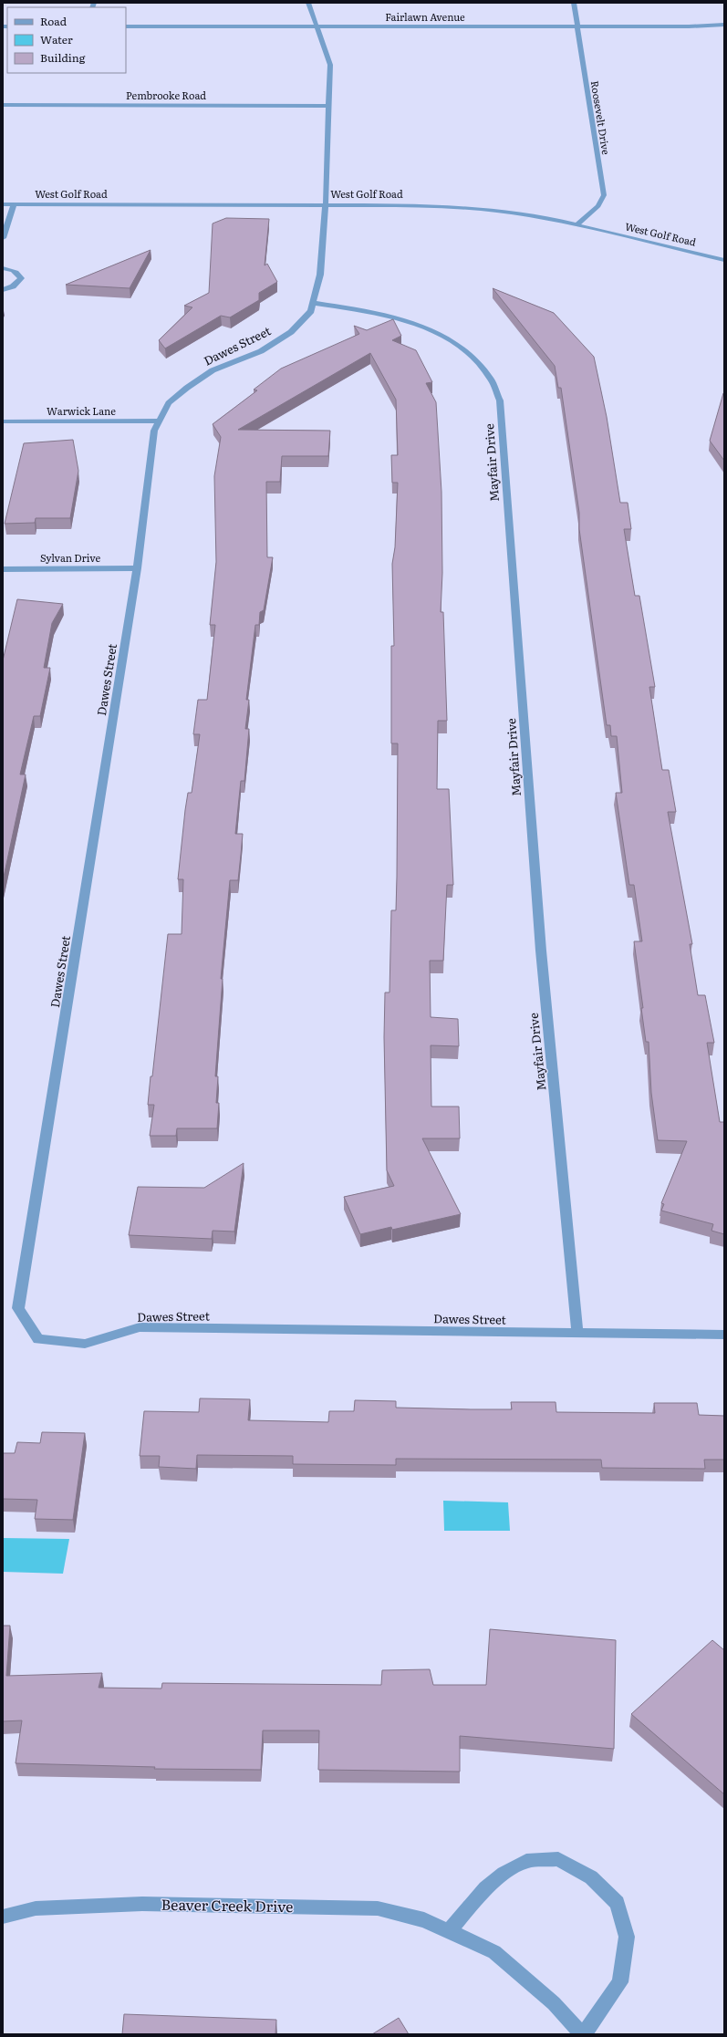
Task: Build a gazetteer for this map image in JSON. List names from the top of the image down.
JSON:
{
  "streets": {
    "street": [
      "Fairlawn Avenue",
      "Pembrooke Road",
      "Roosevelt Drive",
      "West Golf Road",
      "Dawes Street",
      "Warwick Lane",
      "Mayfair Drive",
      "Sylvan Drive",
      "Beaver Creek Drive"
    ]
  },
  "crossings": [
    ["Fairlawn Avenue", "Roosevelt Drive"],
    ["Fairlawn Avenue", "Dawes Street"],
    ["Pembrooke Road", "Dawes Street"],
    ["Roosevelt Drive", "West Golf Road"],
    ["West Golf Road", "Dawes Street"],
    ["Dawes Street", "Warwick Lane"],
    ["Dawes Street", "Mayfair Drive"],
    ["Dawes Street", "Sylvan Drive"]
  ],
  "legend": ["Road", "Water", "Building"]
}
